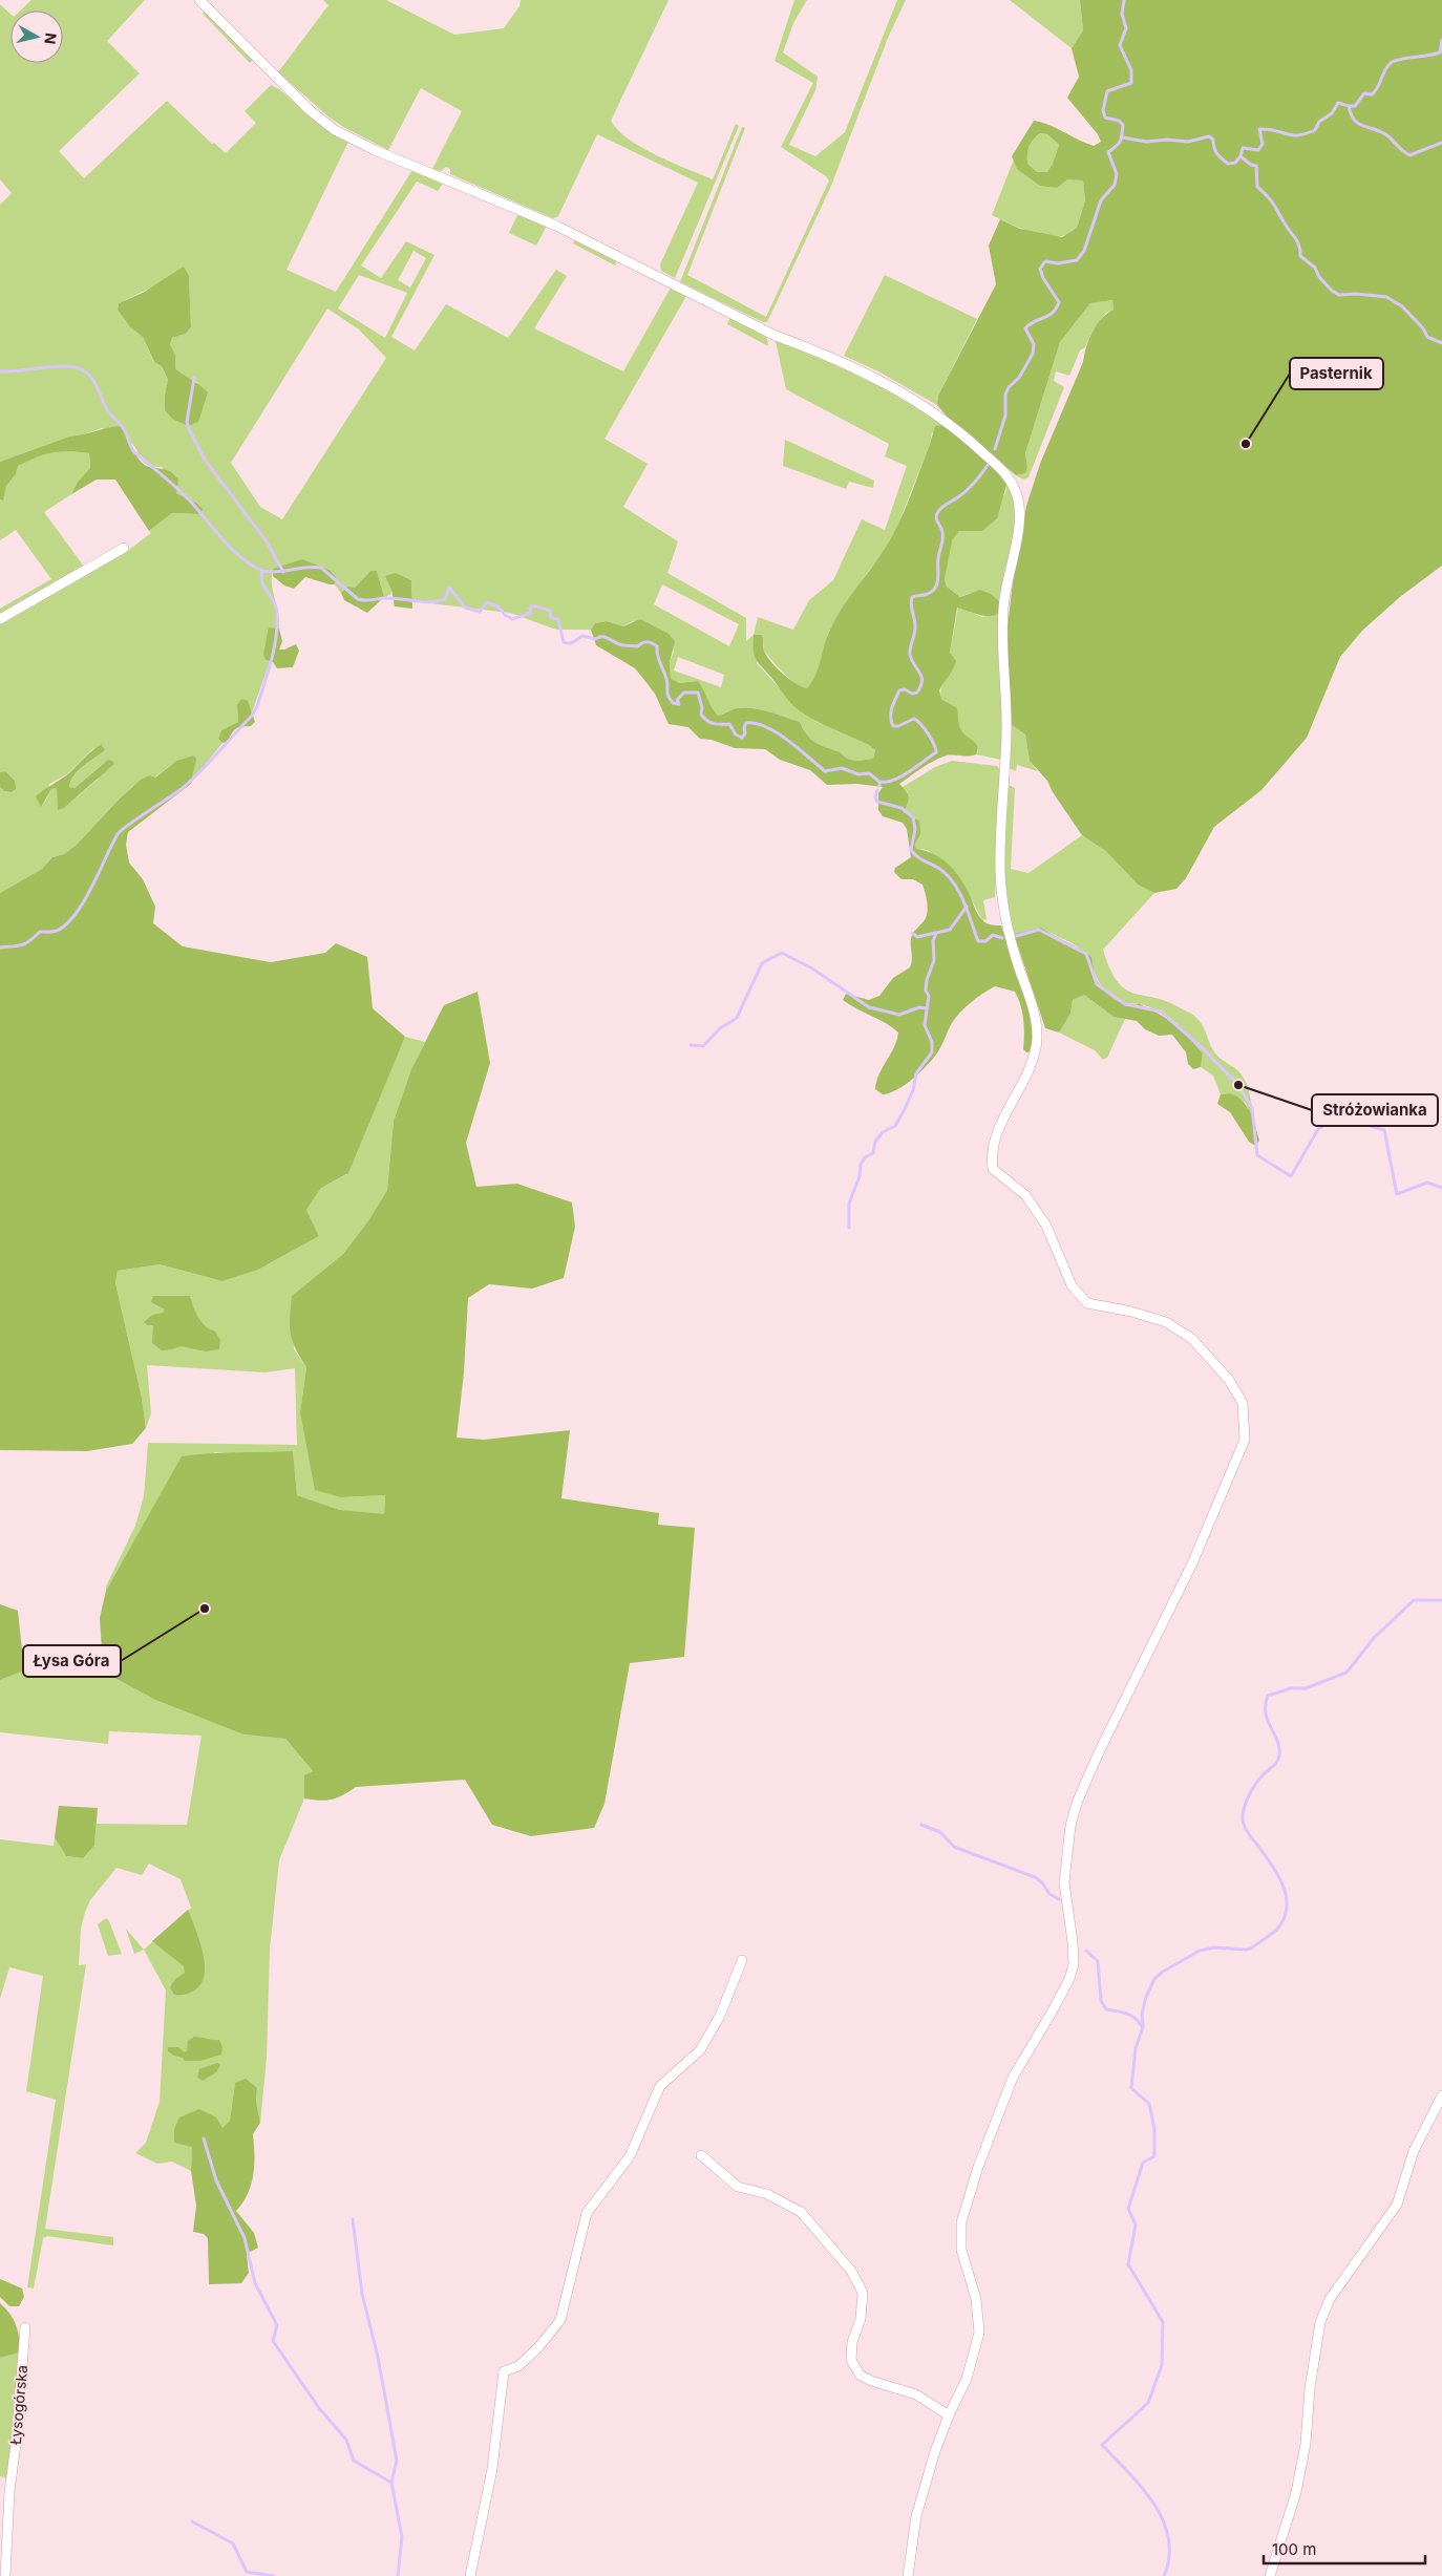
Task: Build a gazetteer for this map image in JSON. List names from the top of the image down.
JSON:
{
  "streets": {
    "street": ["Łysogórska"]
  },
  "places": ["Pasternik", "Stróżowianka", "Łysa Góra"],
  "scale_bar": "100 m",
  "north": "right"
}
